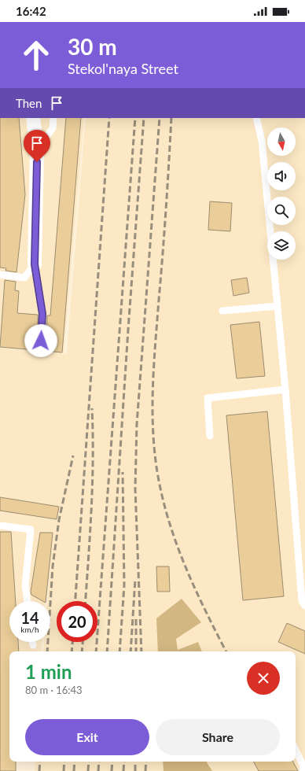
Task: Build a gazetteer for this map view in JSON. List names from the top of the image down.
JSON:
{
  "north": "bottom",
  "page": {
    "status": "16:42",
    "turn": ["30 m", "Stekol'naya Street"],
    "then": "Then",
    "speed": "14 km/h",
    "limit": "20",
    "heading": ["1 min", "80 m · 16:43"],
    "buttons": ["Exit", "Share"]
  }
}
